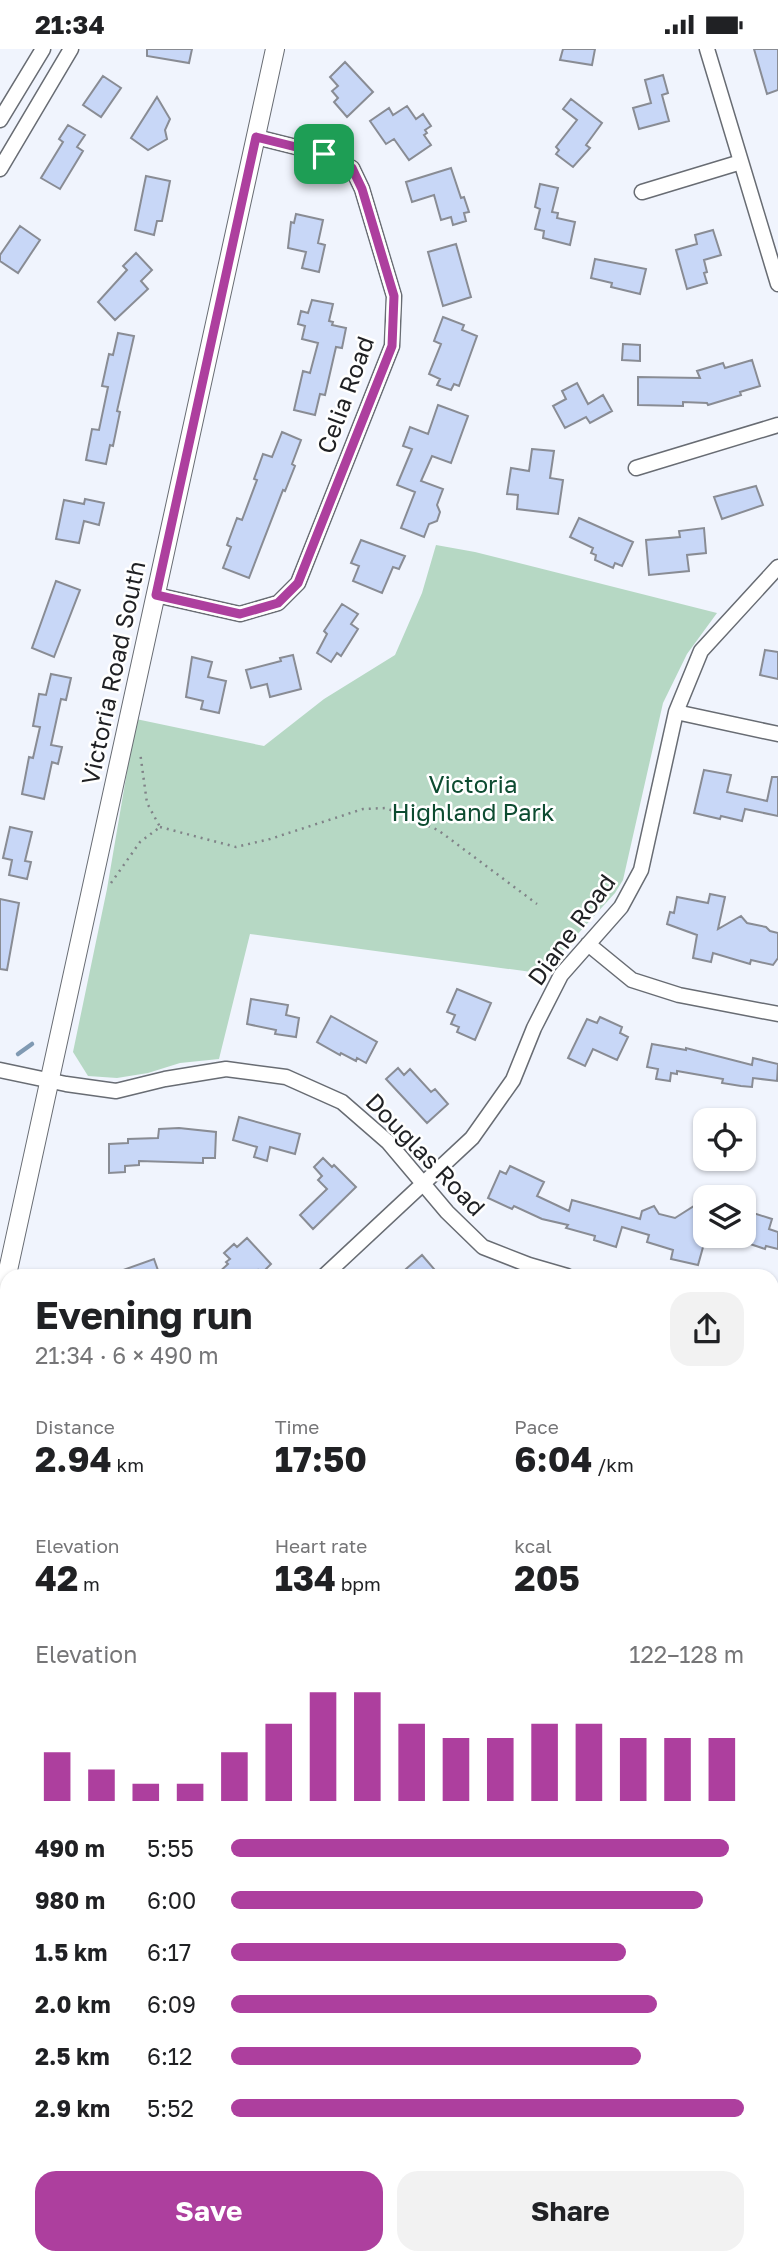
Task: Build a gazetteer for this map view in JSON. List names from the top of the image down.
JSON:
{
  "streets": {
    "street": [
      "Celia Road",
      "Victoria Road South",
      "Diane Road",
      "Douglas Road"
    ]
  },
  "crossings": [
    ["Celia Road", "Victoria Road South"],
    ["Victoria Road South", "Douglas Road"],
    ["Diane Road", "Douglas Road"]
  ],
  "parks": ["Victoria Highland Park"],
  "page": {
    "status": "21:34",
    "heading": ["Evening run", "21:34 · 6 × 490 m"],
    "stats": [
      ["Distance", "2.94 km"],
      ["Time", "17:50"],
      ["Pace", "6:04 /km"],
      ["Elevation", "42 m"],
      ["Heart rate", "134 bpm"],
      ["kcal", "205"]
    ],
    "chart": ["Elevation", "122–128 m"],
    "list": [
      {
        "name": "490 m",
        "note": "5:55"
      },
      {
        "name": "980 m",
        "note": "6:00"
      },
      {
        "name": "1.5 km",
        "note": "6:17"
      },
      {
        "name": "2.0 km",
        "note": "6:09"
      },
      {
        "name": "2.5 km",
        "note": "6:12"
      },
      {
        "name": "2.9 km",
        "note": "5:52"
      }
    ],
    "buttons": ["Save", "Share"]
  }
}
